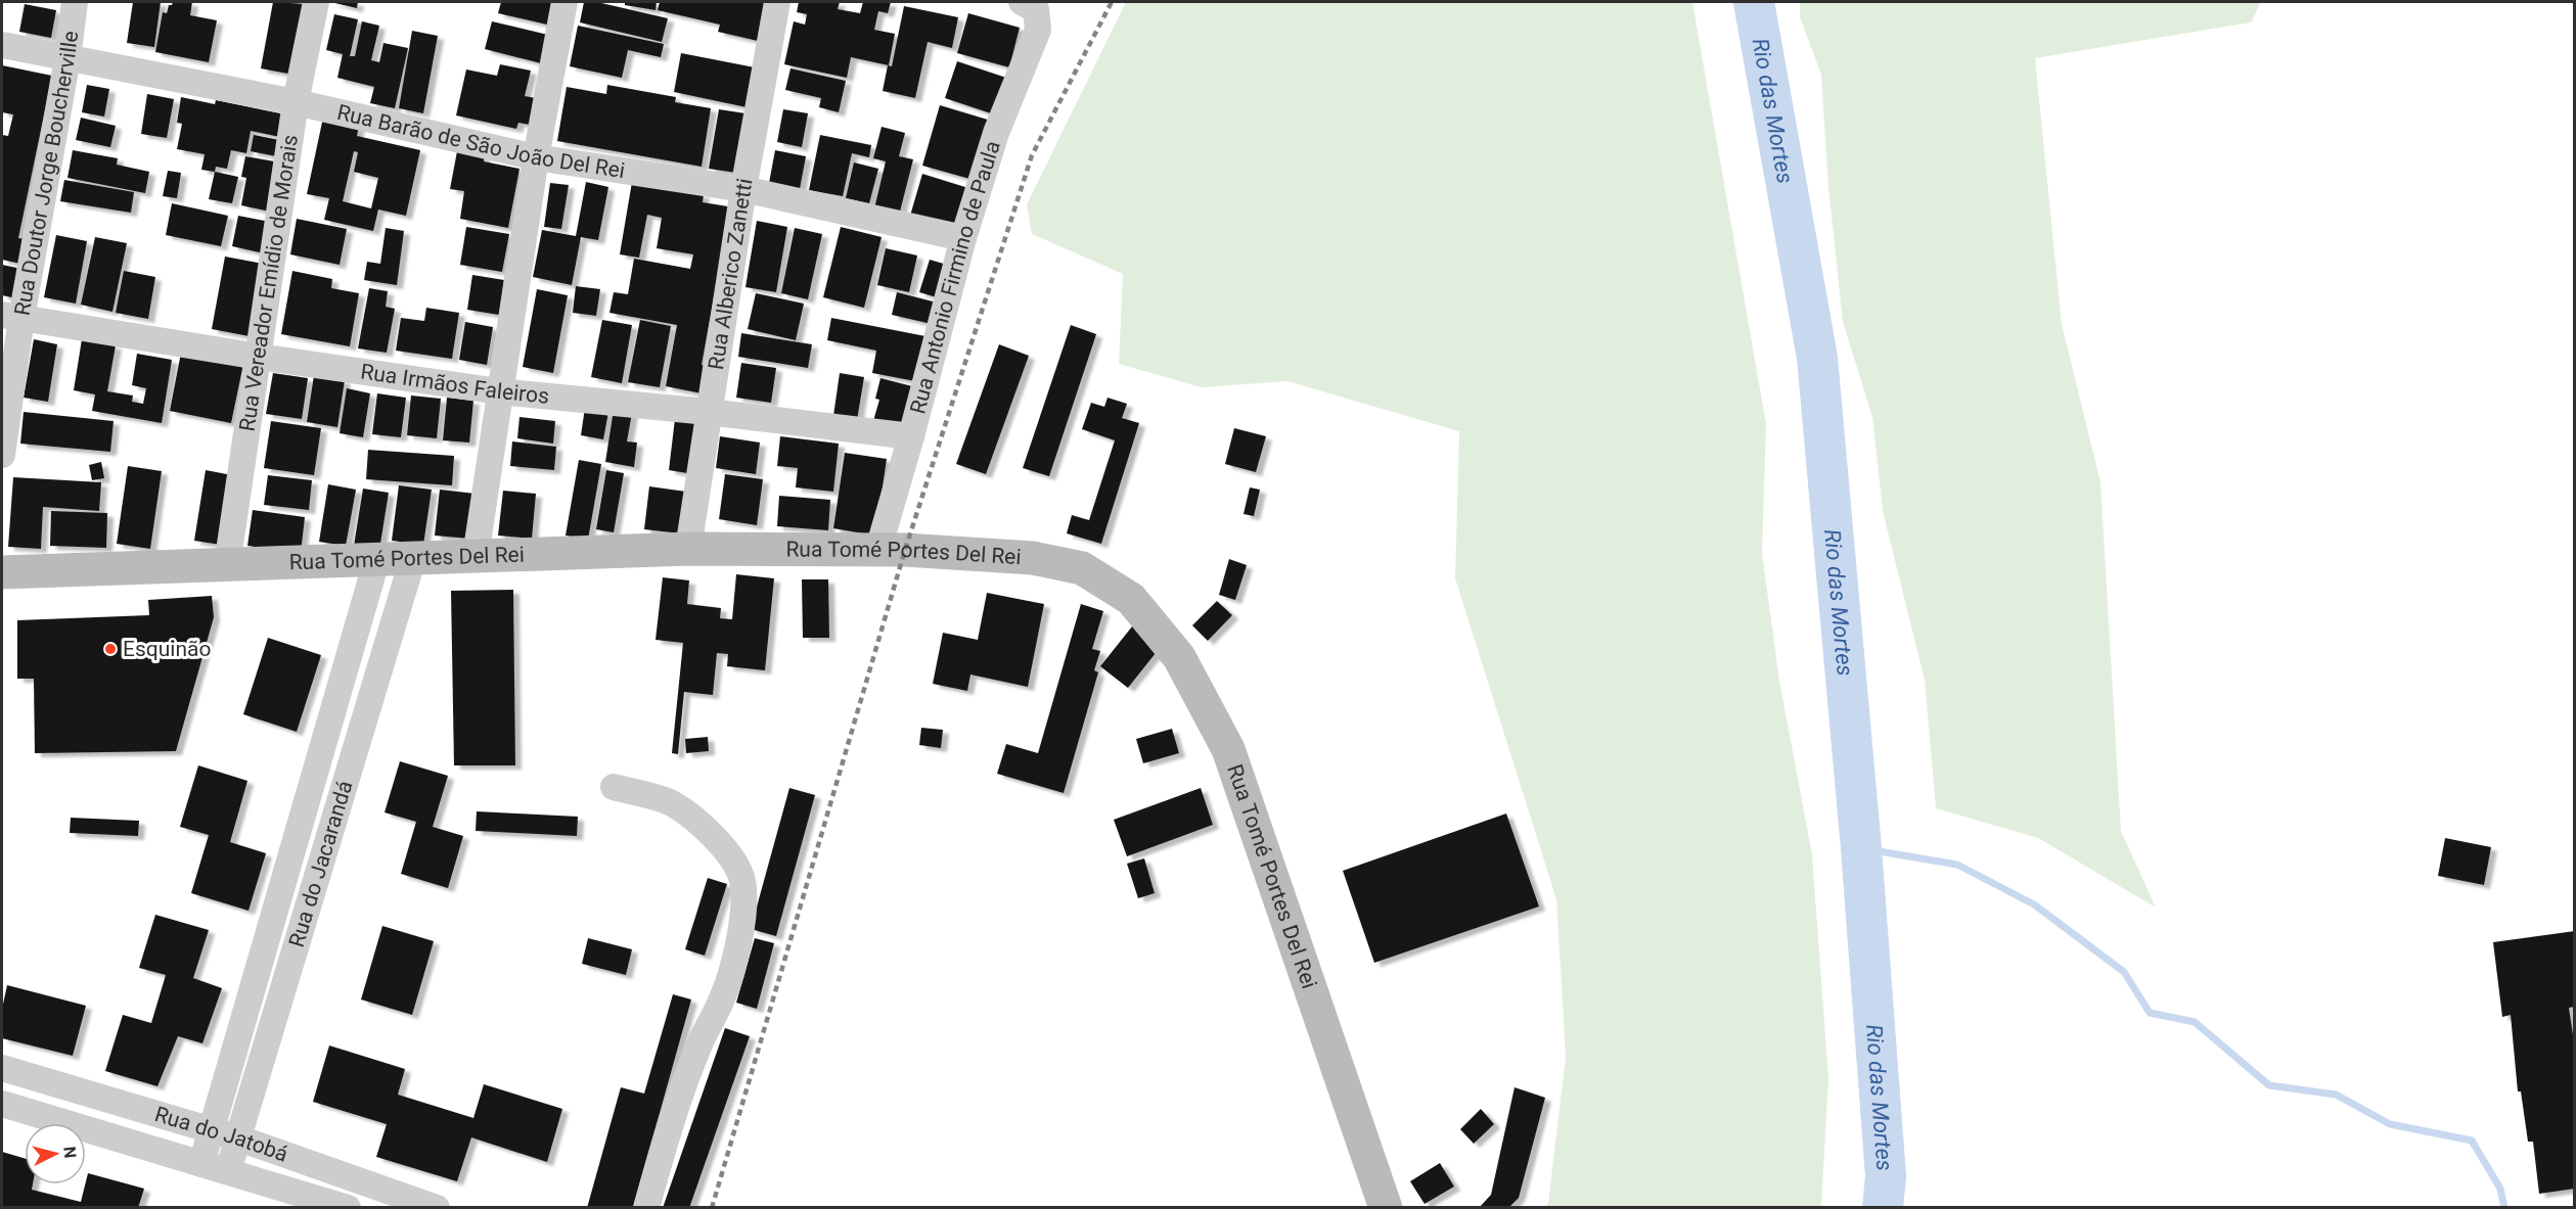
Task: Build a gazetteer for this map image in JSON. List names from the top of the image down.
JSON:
{
  "streets": {
    "main road": ["Rua Tomé Portes Del Rei"],
    "street": [
      "Rua Barão de São João Del Rei",
      "Rua Doutor Jorge Boucherville",
      "Rua Alberico Zanetti",
      "Rua Antonio Firmino de Paula",
      "Rua Vereador Emídio de Morais",
      "Rua Irmãos Faleiros",
      "Rua do Jacarandá",
      "Rua do Jatobá"
    ]
  },
  "crossings": [
    ["Rua Barão de São João Del Rei", "Rua Doutor Jorge Boucherville"],
    ["Rua Barão de São João Del Rei", "Rua Alberico Zanetti"],
    ["Rua Barão de São João Del Rei", "Rua Antonio Firmino de Paula"],
    ["Rua Barão de São João Del Rei", "Rua Vereador Emídio de Morais"],
    ["Rua Doutor Jorge Boucherville", "Rua Irmãos Faleiros"],
    ["Rua Alberico Zanetti", "Rua Irmãos Faleiros"],
    ["Rua Alberico Zanetti", "Rua Tomé Portes Del Rei"],
    ["Rua Antonio Firmino de Paula", "Rua Irmãos Faleiros"],
    ["Rua Antonio Firmino de Paula", "Rua Tomé Portes Del Rei"],
    ["Rua Vereador Emídio de Morais", "Rua Irmãos Faleiros"],
    ["Rua Vereador Emídio de Morais", "Rua Tomé Portes Del Rei"],
    ["Rua Tomé Portes Del Rei", "Rua do Jacarandá"],
    ["Rua do Jacarandá", "Rua do Jatobá"]
  ],
  "water": ["Rio das Mortes"],
  "places": ["Esquinão"],
  "north": "right"
}
